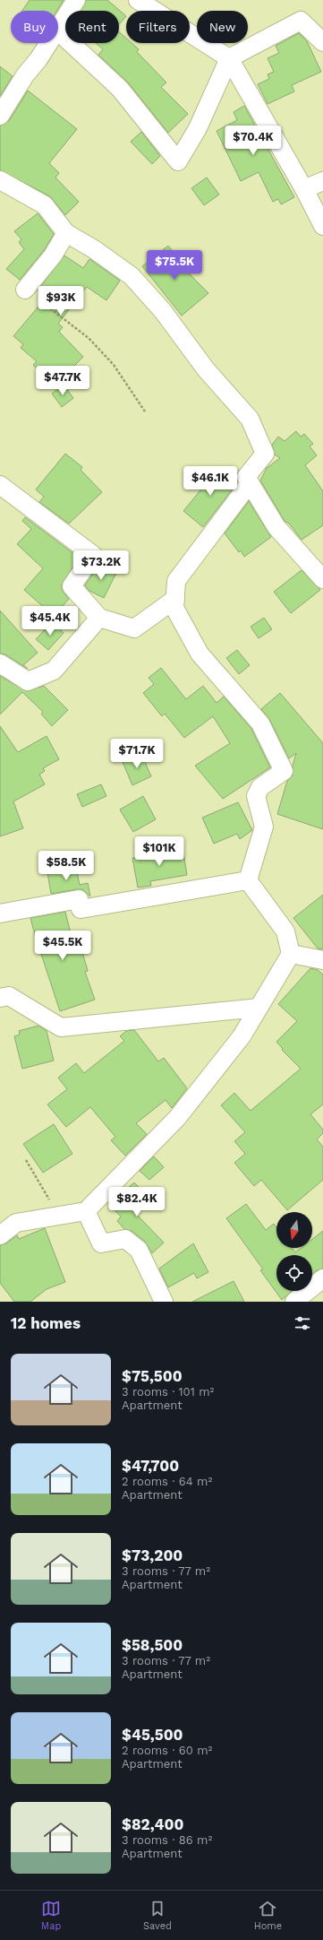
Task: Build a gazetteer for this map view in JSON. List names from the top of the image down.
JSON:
{
  "north": "bottom",
  "page": {
    "chip": [
      "Buy",
      "Rent",
      "Filters",
      "New"
    ],
    "price": [
      "$70.4K",
      "$75.5K",
      "$93K",
      "$47.7K",
      "$46.1K",
      "$73.2K",
      "$45.4K",
      "$71.7K",
      "$101K",
      "$58.5K",
      "$45.5K",
      "$82.4K"
    ],
    "heading": "12 homes",
    "list": [
      {
        "name": "$75,500",
        "note": "3 rooms · 101 m² · Apartment"
      },
      {
        "name": "$47,700",
        "note": "2 rooms · 64 m² · Apartment"
      },
      {
        "name": "$73,200",
        "note": "3 rooms · 77 m² · Apartment"
      },
      {
        "name": "$58,500",
        "note": "3 rooms · 77 m² · Apartment"
      },
      {
        "name": "$45,500",
        "note": "2 rooms · 60 m² · Apartment"
      },
      {
        "name": "$82,400",
        "note": "3 rooms · 86 m² · Apartment"
      }
    ],
    "tabs": ["Map", "Saved", "Home"]
  }
}
